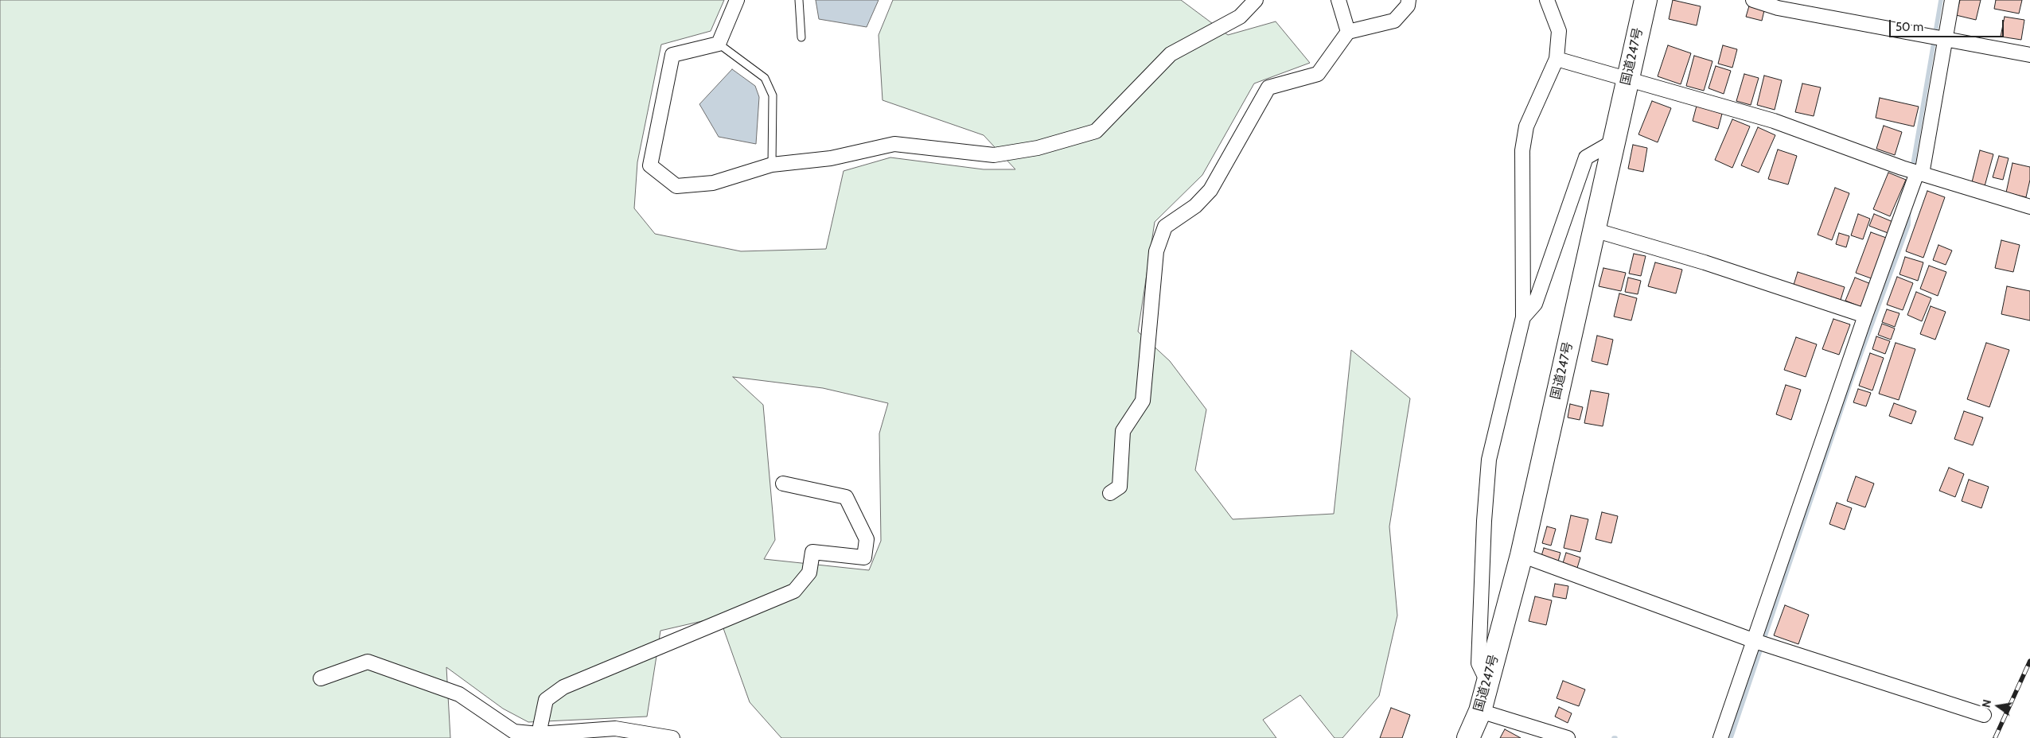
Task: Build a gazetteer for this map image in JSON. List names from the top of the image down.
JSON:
{
  "streets": {
    "highway": ["国道247号"]
  },
  "scale_bar": "50 m",
  "north": "left"
}
